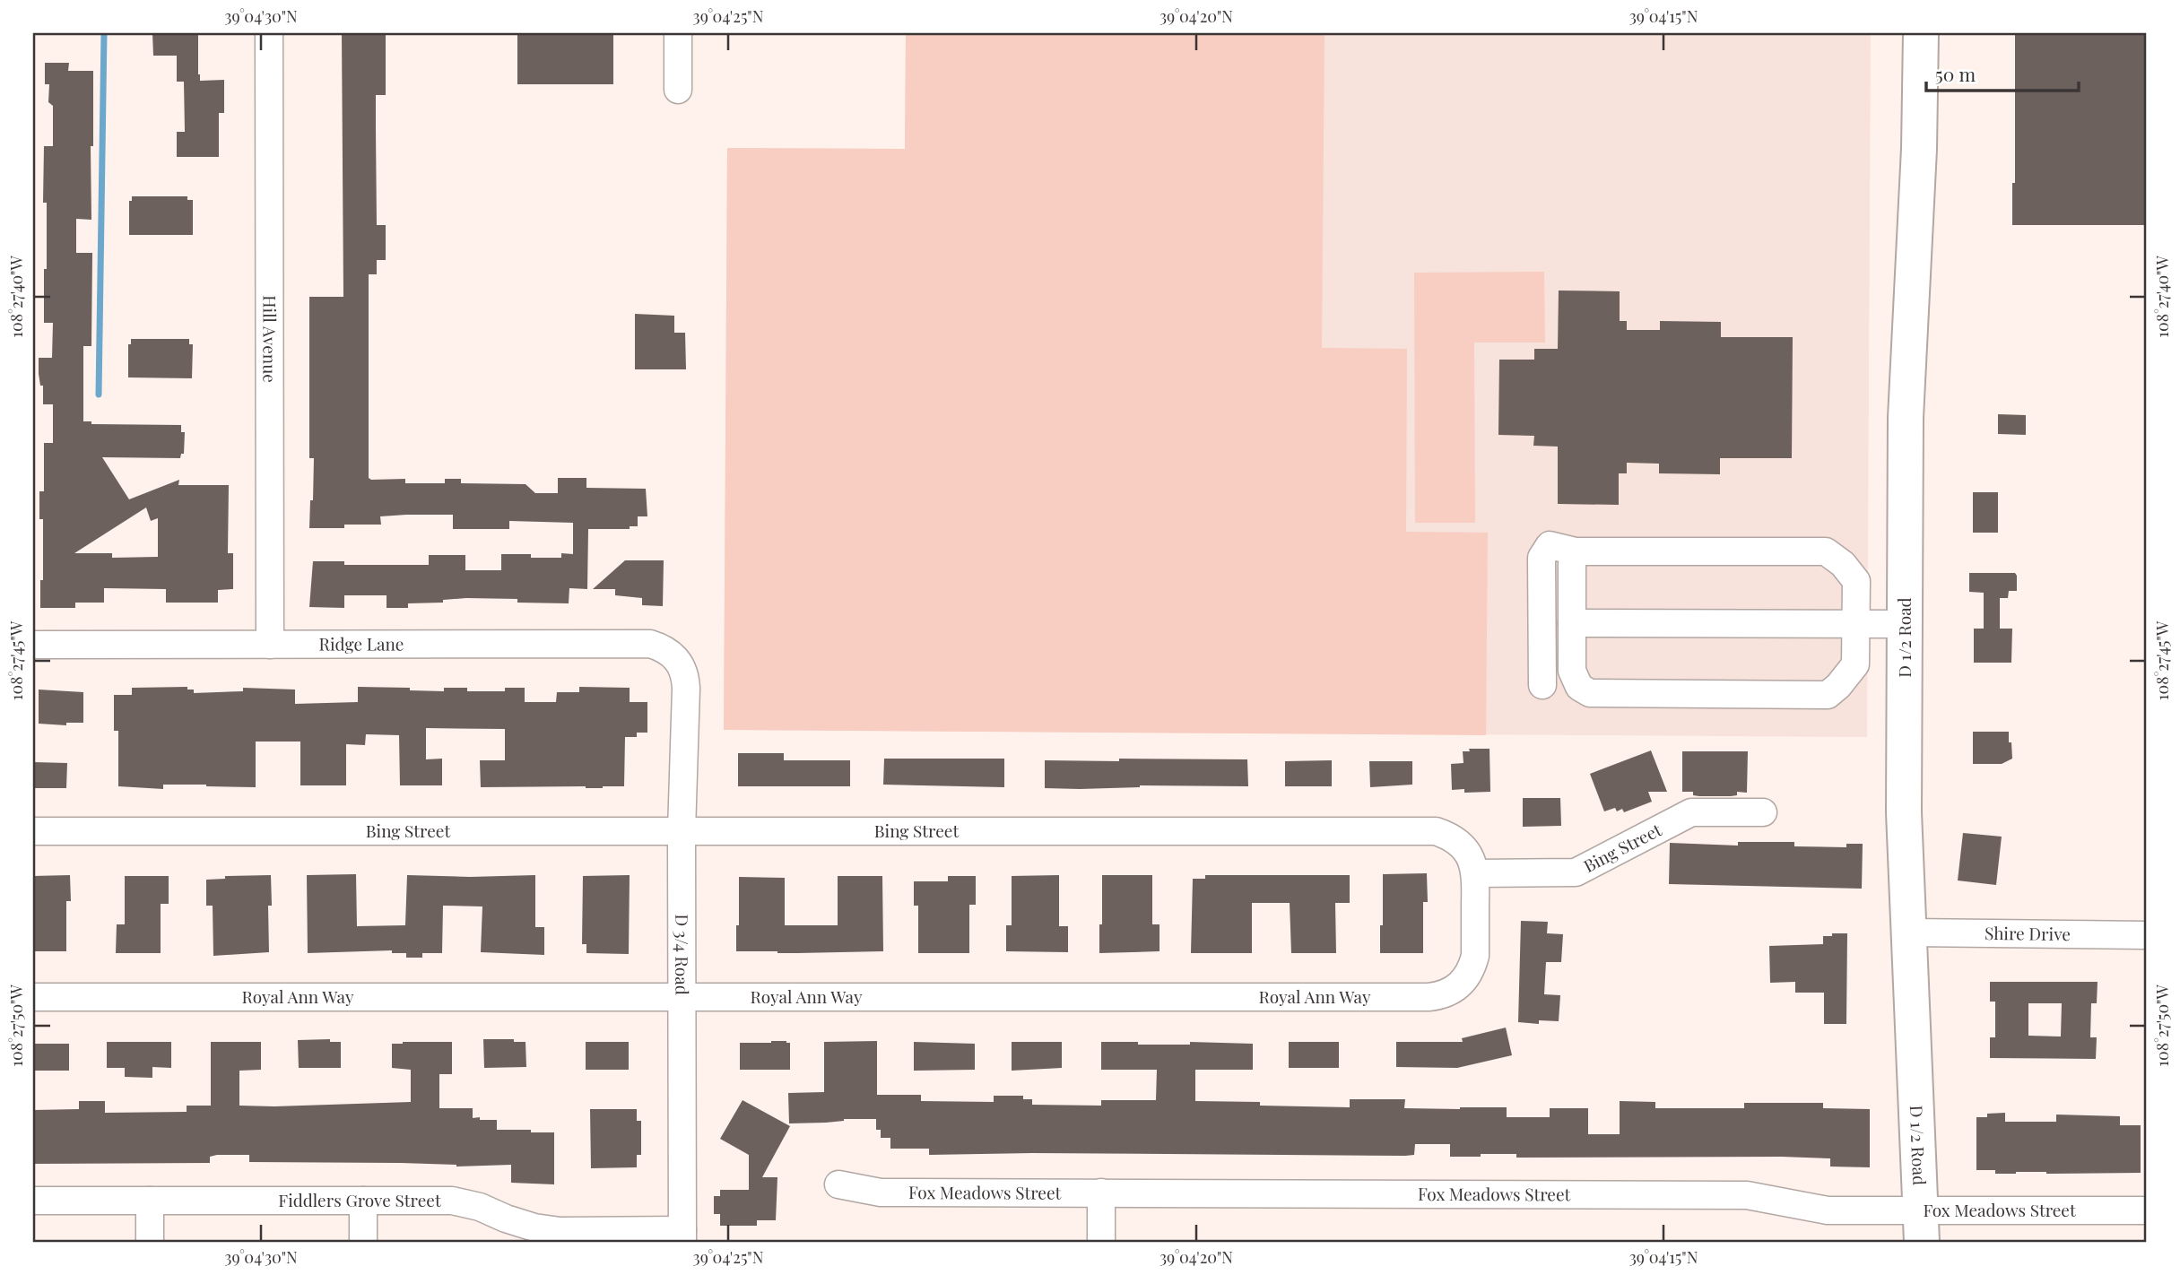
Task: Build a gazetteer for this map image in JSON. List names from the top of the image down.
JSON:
{
  "streets": {
    "main road": ["D 1/2 Road"],
    "street": [
      "Hill Avenue",
      "Ridge Lane",
      "Bing Street",
      "Shire Drive",
      "D 3/4 Road",
      "Royal Ann Way",
      "Fox Meadows Street",
      "Fiddlers Grove Street"
    ]
  },
  "crossings": [
    ["Hill Avenue", "Ridge Lane"],
    ["D 1/2 Road", "Shire Drive"],
    ["D 1/2 Road", "Fox Meadows Street"],
    ["Ridge Lane", "D 3/4 Road"],
    ["Bing Street", "D 3/4 Road"],
    ["Bing Street", "Royal Ann Way"],
    ["D 3/4 Road", "Royal Ann Way"],
    ["D 3/4 Road", "Fiddlers Grove Street"]
  ],
  "scale_bar": "50 m",
  "coordinates": [
    "39°04'30\"N",
    "39°04'25\"N",
    "39°04'20\"N",
    "39°04'15\"N",
    "108°27'40\"W",
    "108°27'45\"W",
    "108°27'50\"W"
  ]
}
